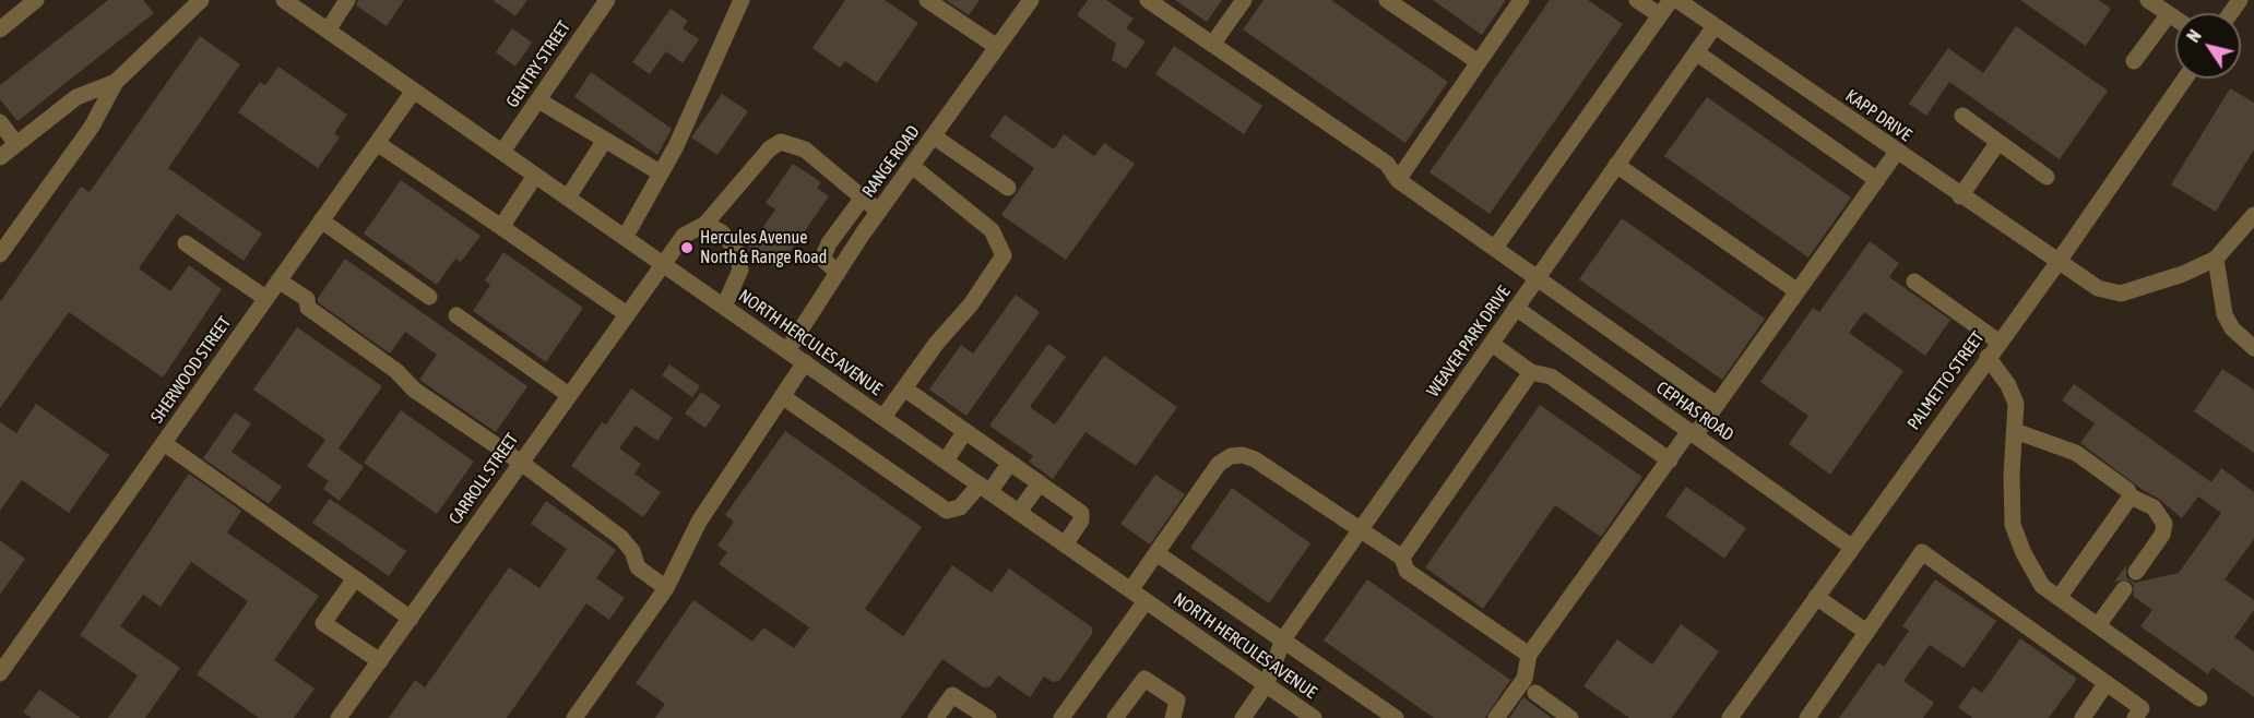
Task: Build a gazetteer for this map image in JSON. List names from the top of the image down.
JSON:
{
  "streets": {
    "street": [
      "GENTRY STREET",
      "KAPP DRIVE",
      "RANGE ROAD",
      "WEAVER PARK DRIVE",
      "NORTH HERCULES AVENUE",
      "SHERWOOD STREET",
      "PALMETTO STREET",
      "CEPHAS ROAD",
      "CARROLL STREET"
    ]
  },
  "crossings": [
    ["GENTRY STREET", "NORTH HERCULES AVENUE"],
    ["KAPP DRIVE", "WEAVER PARK DRIVE"],
    ["KAPP DRIVE", "PALMETTO STREET"],
    ["RANGE ROAD", "NORTH HERCULES AVENUE"],
    ["WEAVER PARK DRIVE", "NORTH HERCULES AVENUE"],
    ["WEAVER PARK DRIVE", "CEPHAS ROAD"],
    ["NORTH HERCULES AVENUE", "SHERWOOD STREET"],
    ["NORTH HERCULES AVENUE", "CARROLL STREET"],
    ["PALMETTO STREET", "CEPHAS ROAD"]
  ],
  "places": ["Hercules Avenue North & Range Road"],
  "north": "top left"
}
